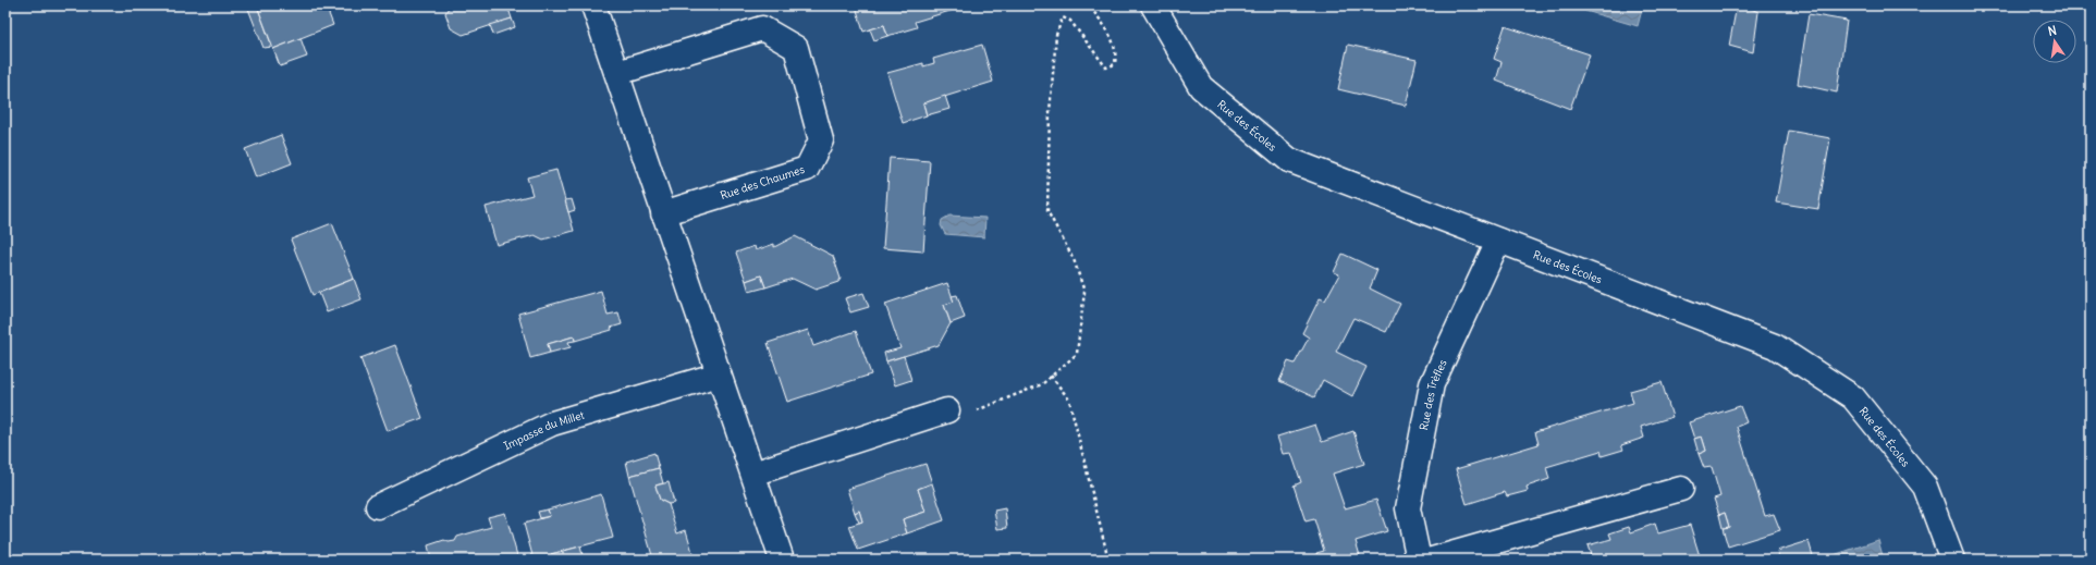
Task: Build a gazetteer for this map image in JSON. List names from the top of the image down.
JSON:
{
  "streets": {
    "street": [
      "Rue des Écoles",
      "Rue des Chaumes",
      "Rue des Trèfles",
      "Impasse du Millet"
    ]
  },
  "crossings": [
    ["Rue des Écoles", "Rue des Trèfles"]
  ],
  "north": "top"
}
